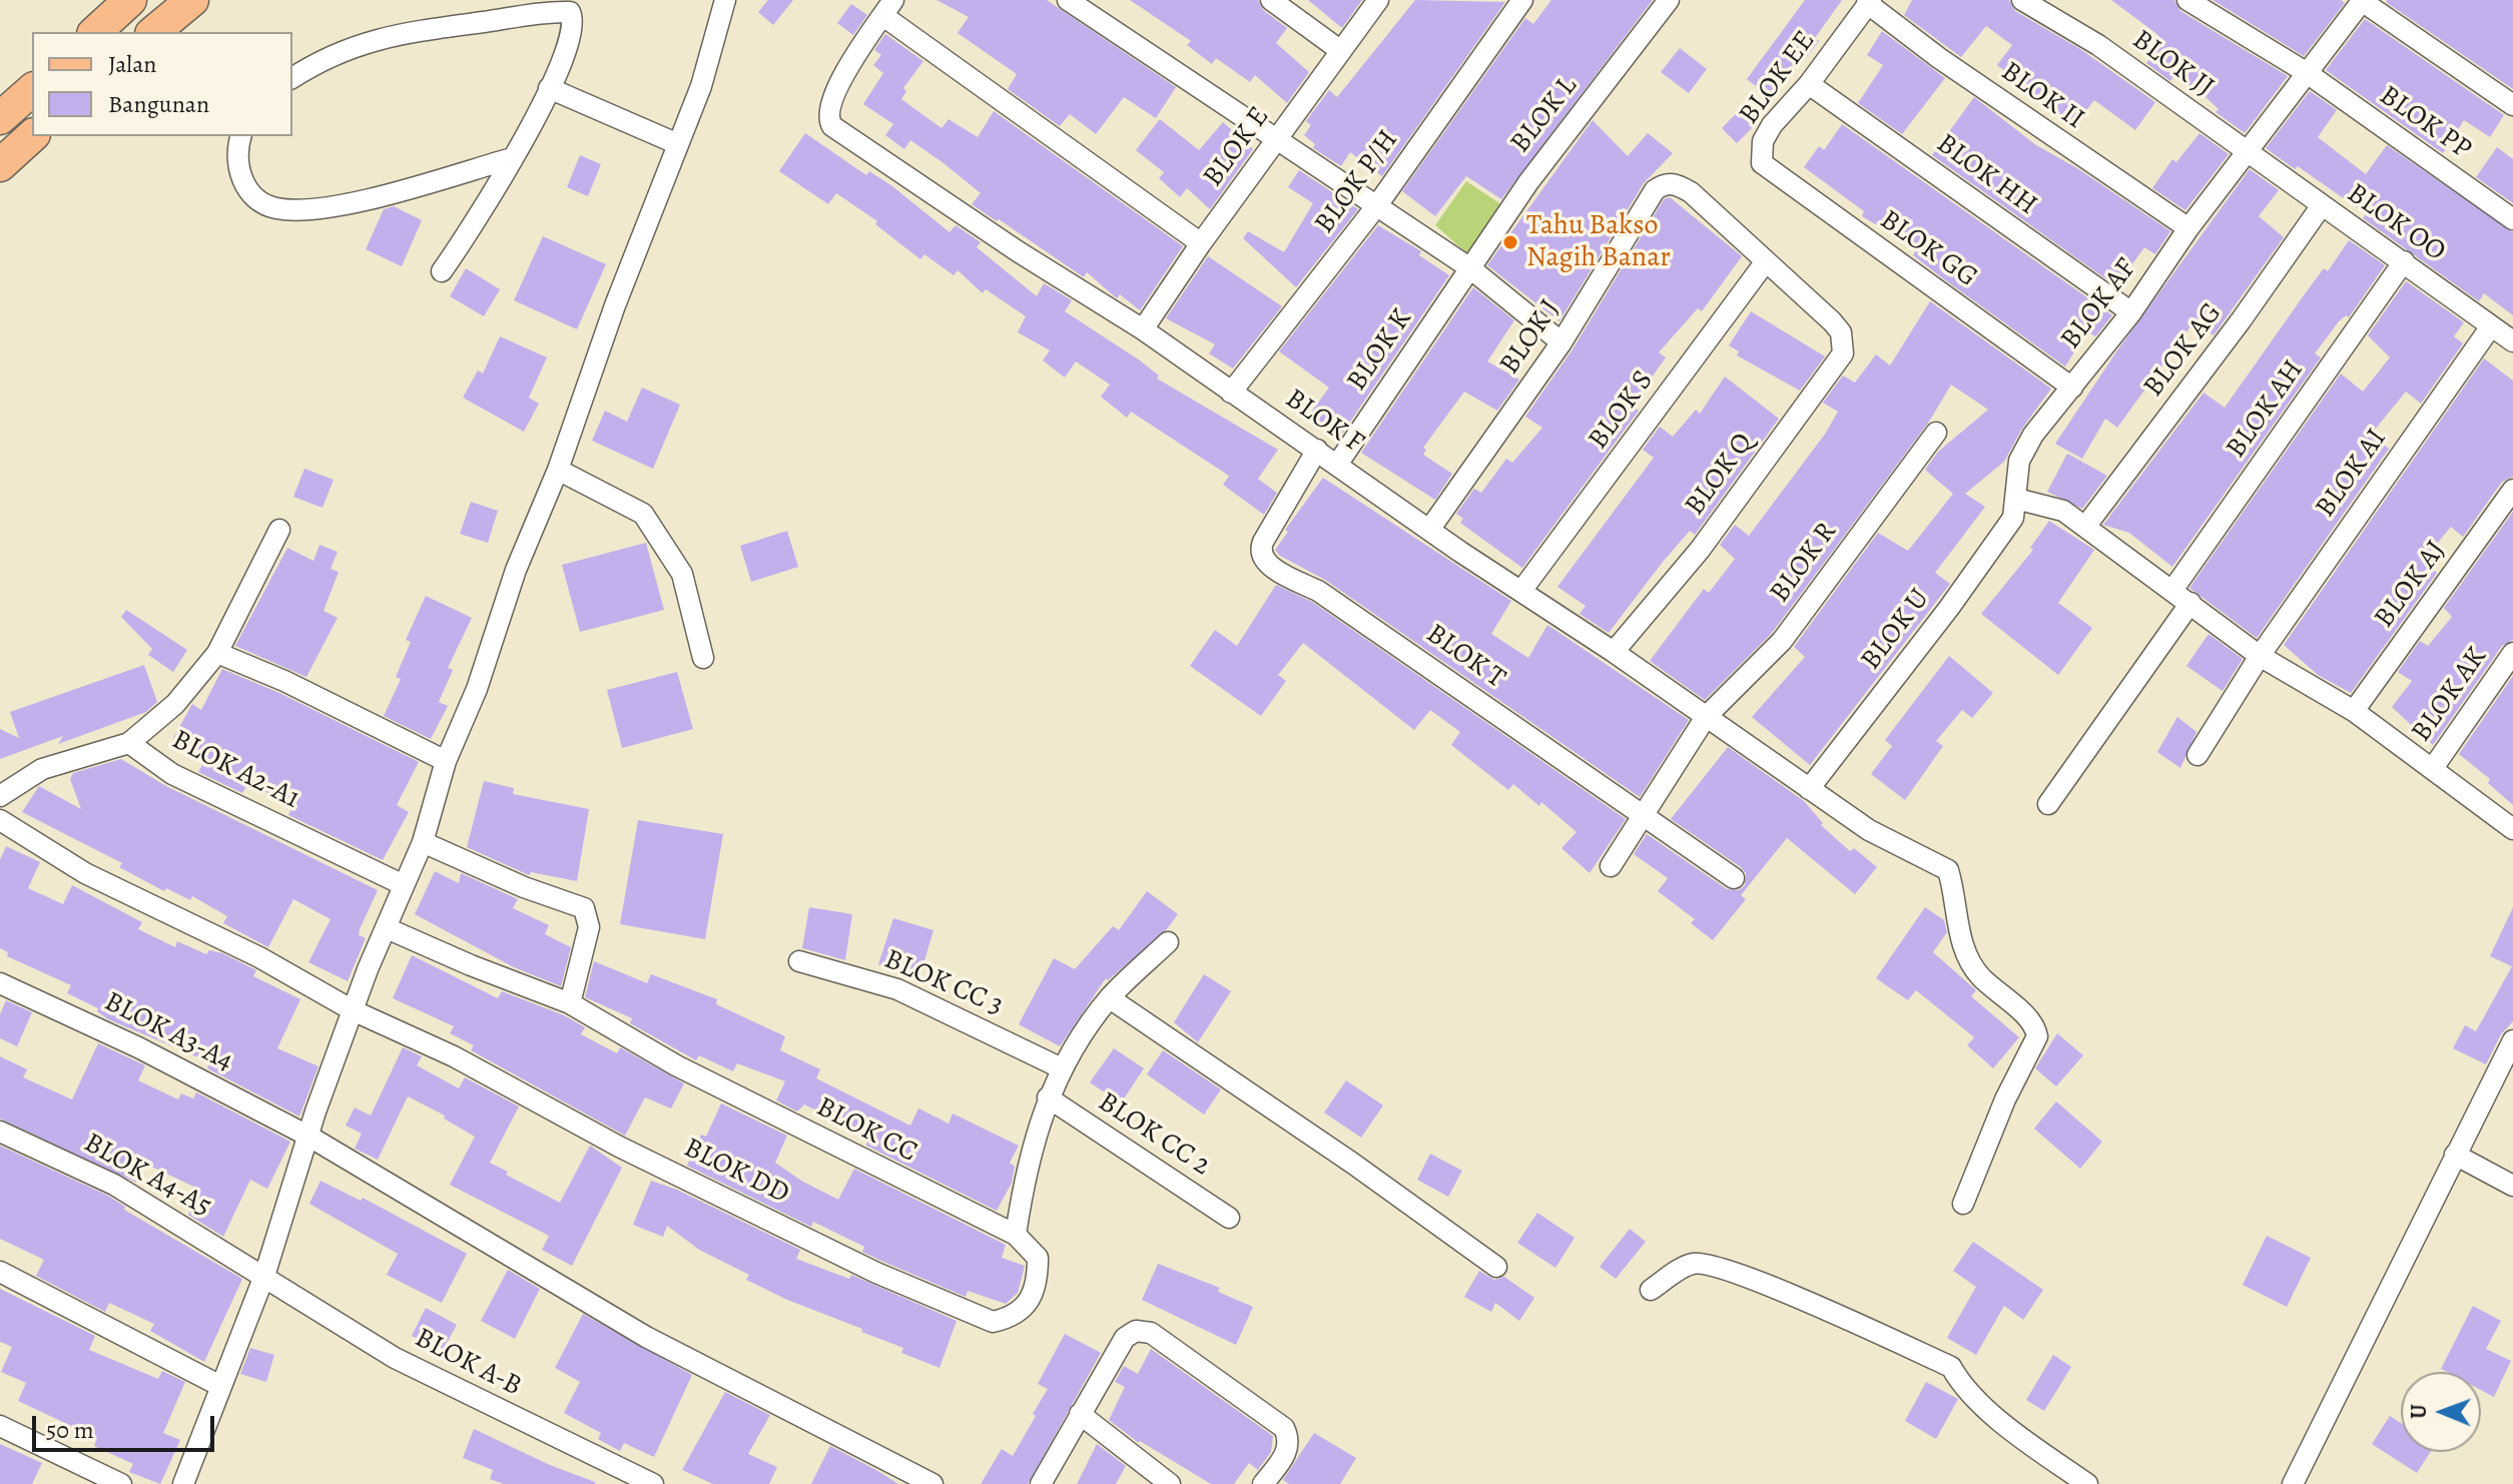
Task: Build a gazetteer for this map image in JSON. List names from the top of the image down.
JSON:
{
  "streets": {
    "street": [
      "BLOK JJ",
      "BLOK EE",
      "BLOK II",
      "BLOK L",
      "BLOK PP",
      "BLOK E",
      "BLOK HH",
      "BLOK P/H",
      "BLOK OO",
      "BLOK GG",
      "BLOK AF",
      "BLOK J",
      "BLOK K",
      "BLOK AG",
      "BLOK AH",
      "BLOK S",
      "BLOK F",
      "BLOK AI",
      "BLOK Q",
      "BLOK R",
      "BLOK AJ",
      "BLOK U",
      "BLOK T",
      "BLOK AK",
      "BLOK A2-A1",
      "BLOK CC 3",
      "BLOK A3-A4",
      "BLOK CC",
      "BLOK CC 2",
      "BLOK DD",
      "BLOK A4-A5",
      "BLOK A-B"
    ]
  },
  "crossings": [
    ["BLOK JJ", "BLOK OO"],
    ["BLOK JJ", "BLOK AF"],
    ["BLOK EE", "BLOK II"],
    ["BLOK EE", "BLOK HH"],
    ["BLOK EE", "BLOK GG"],
    ["BLOK II", "BLOK AF"],
    ["BLOK L", "BLOK K"],
    ["BLOK PP", "BLOK AF"],
    ["BLOK E", "BLOK F"],
    ["BLOK HH", "BLOK AF"],
    ["BLOK P/H", "BLOK F"],
    ["BLOK OO", "BLOK AF"],
    ["BLOK OO", "BLOK AG"],
    ["BLOK OO", "BLOK AH"],
    ["BLOK OO", "BLOK AI"],
    ["BLOK GG", "BLOK AF"],
    ["BLOK AF", "BLOK U"],
    ["BLOK J", "BLOK S"],
    ["BLOK J", "BLOK F"],
    ["BLOK J", "BLOK Q"],
    ["BLOK K", "BLOK F"],
    ["BLOK S", "BLOK F"],
    ["BLOK S", "BLOK Q"],
    ["BLOK F", "BLOK Q"],
    ["BLOK F", "BLOK R"],
    ["BLOK F", "BLOK U"],
    ["BLOK F", "BLOK T"],
    ["BLOK R", "BLOK T"],
    ["BLOK CC", "BLOK DD"],
    ["BLOK A4-A5", "BLOK A-B"]
  ],
  "places": ["Tahu Bakso Nagih Banar"],
  "legend": ["Jalan", "Bangunan"],
  "scale_bar": "50 m",
  "north": "left"
}
